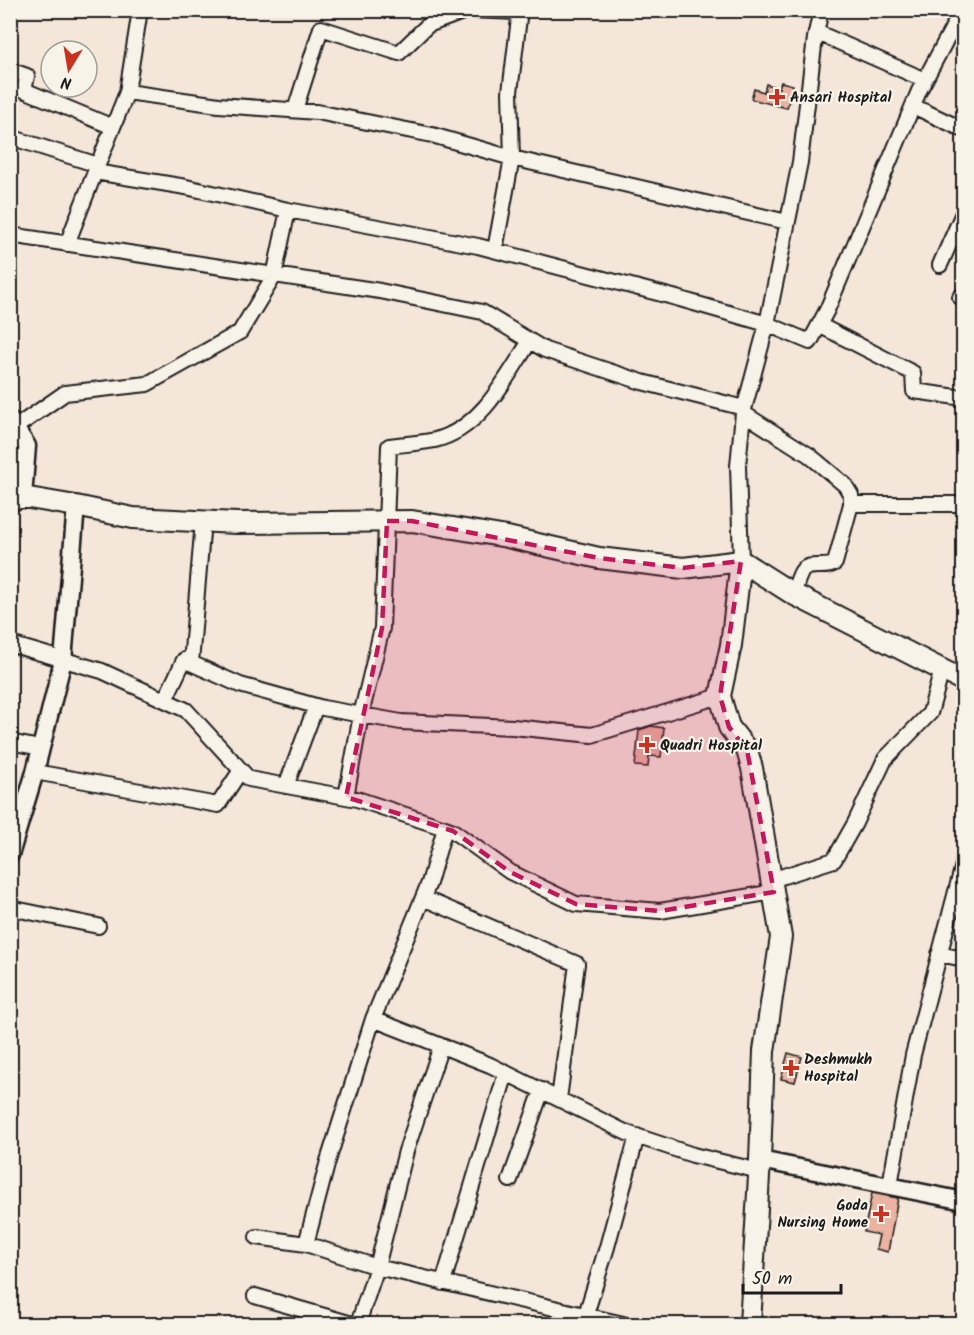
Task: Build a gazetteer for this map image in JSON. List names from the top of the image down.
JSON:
{
  "places": {
    "health": [
      "Ansari Hospital",
      "Quadri Hospital",
      "Deshmukh Hospital",
      "Goda Nursing Home"
    ]
  },
  "scale_bar": "50 m",
  "north": "bottom"
}
